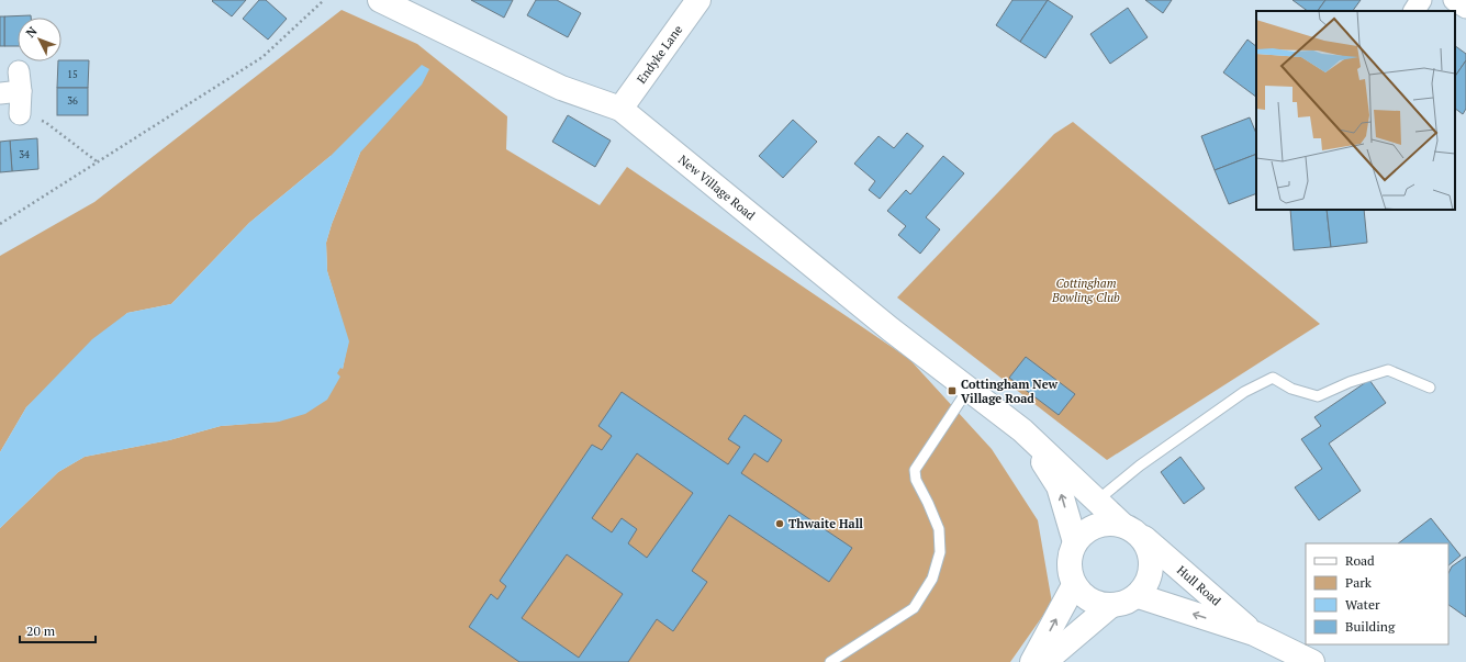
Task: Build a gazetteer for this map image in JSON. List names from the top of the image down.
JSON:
{
  "streets": {
    "street": ["Endyke Lane", "New Village Road", "Hull Road"]
  },
  "crossings": [
    ["Endyke Lane", "New Village Road"]
  ],
  "parks": ["Cottingham Bowling Club"],
  "places": {
    "transit": ["Cottingham New Village Road"],
    "other": ["Thwaite Hall"]
  },
  "house_numbers": ["15", "36", "34"],
  "legend": [
    "Road",
    "Park",
    "Water",
    "Building"
  ],
  "scale_bar": "20 m",
  "north": "top left"
}
